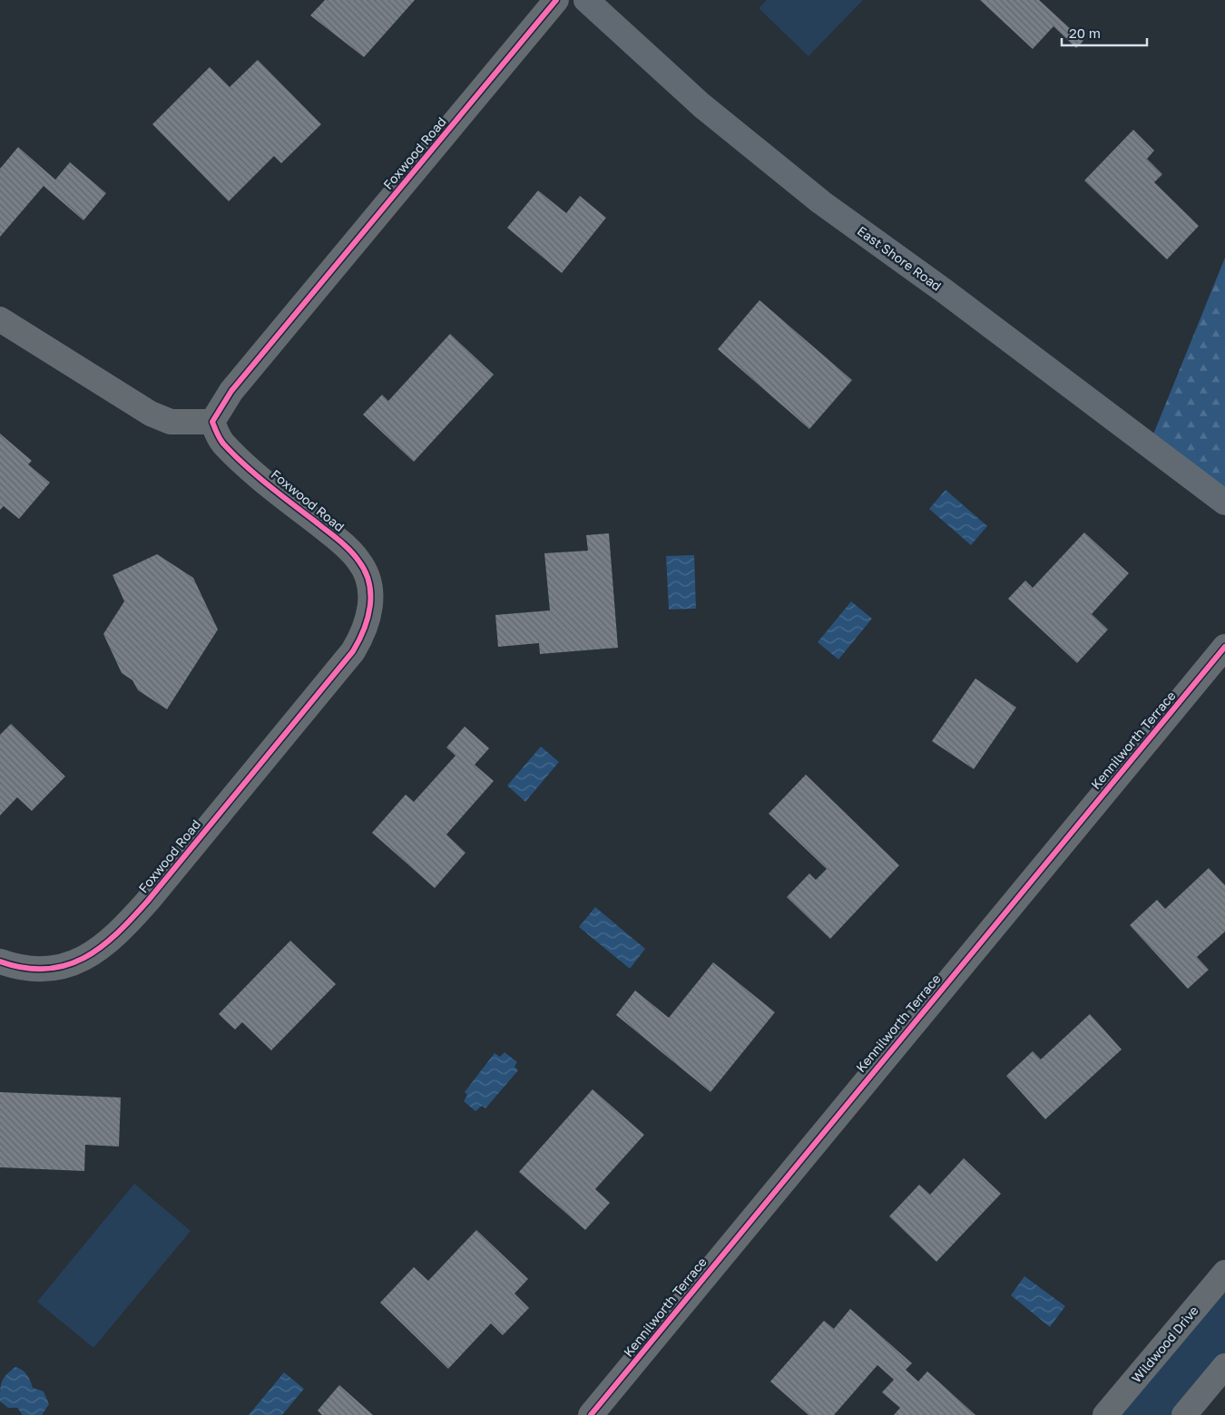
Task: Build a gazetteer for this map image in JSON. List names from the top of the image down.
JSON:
{
  "streets": {
    "main road": ["East Shore Road"],
    "street": ["Foxwood Road", "Kennilworth Terrace", "Wildwood Drive"]
  },
  "scale_bar": "20 m"
}
